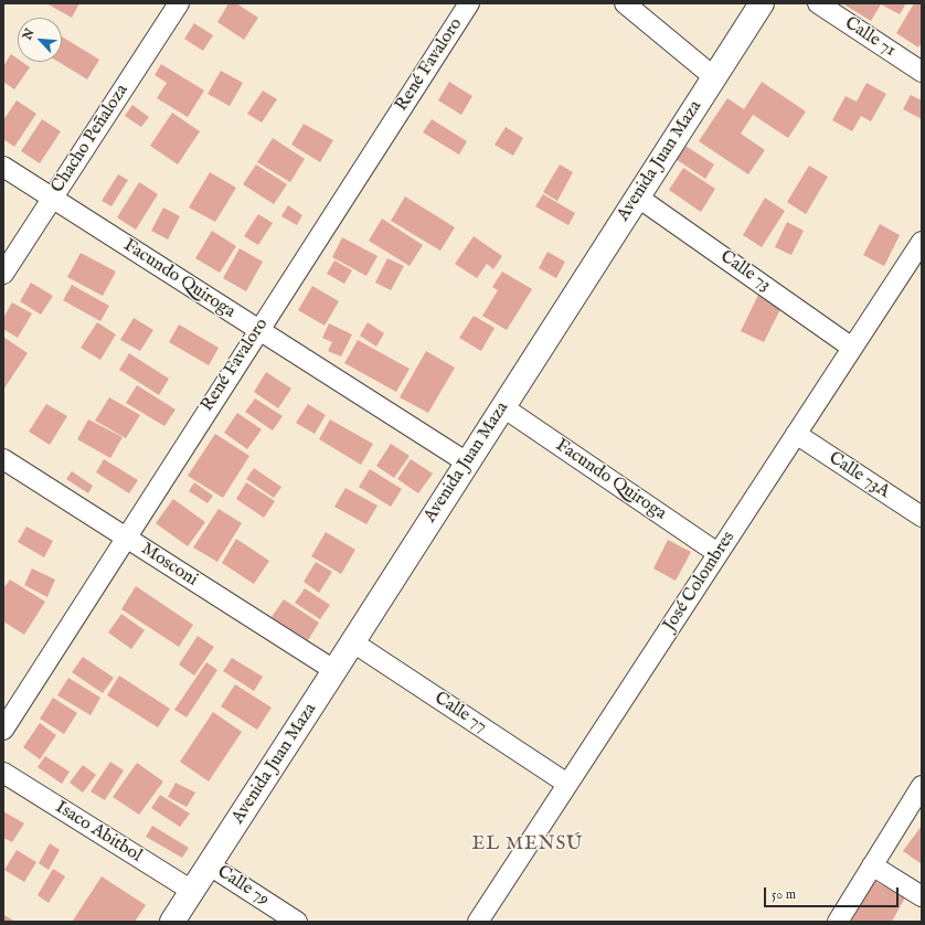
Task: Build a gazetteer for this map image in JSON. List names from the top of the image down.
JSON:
{
  "streets": {
    "main road": ["Avenida Juan Maza"],
    "street": [
      "Calle 71",
      "René Favaloro",
      "Chacho Peñaloza",
      "Calle 73",
      "Facundo Quiroga",
      "Calle 73A",
      "Mosconi",
      "José Colombres",
      "Calle 77",
      "Isaco Abitbol",
      "Calle 79"
    ]
  },
  "crossings": [
    ["René Favaloro", "Facundo Quiroga"],
    ["René Favaloro", "Mosconi"],
    ["Chacho Peñaloza", "Facundo Quiroga"],
    ["Avenida Juan Maza", "Calle 73"],
    ["Avenida Juan Maza", "Facundo Quiroga"],
    ["Avenida Juan Maza", "Mosconi"],
    ["Avenida Juan Maza", "Calle 77"],
    ["Avenida Juan Maza", "Isaco Abitbol"],
    ["Avenida Juan Maza", "Calle 79"],
    ["Calle 73", "José Colombres"],
    ["Facundo Quiroga", "José Colombres"],
    ["Calle 73A", "José Colombres"],
    ["José Colombres", "Calle 77"]
  ],
  "districts": ["EL MENSÚ"],
  "scale_bar": "50 m",
  "north": "top left"
}
